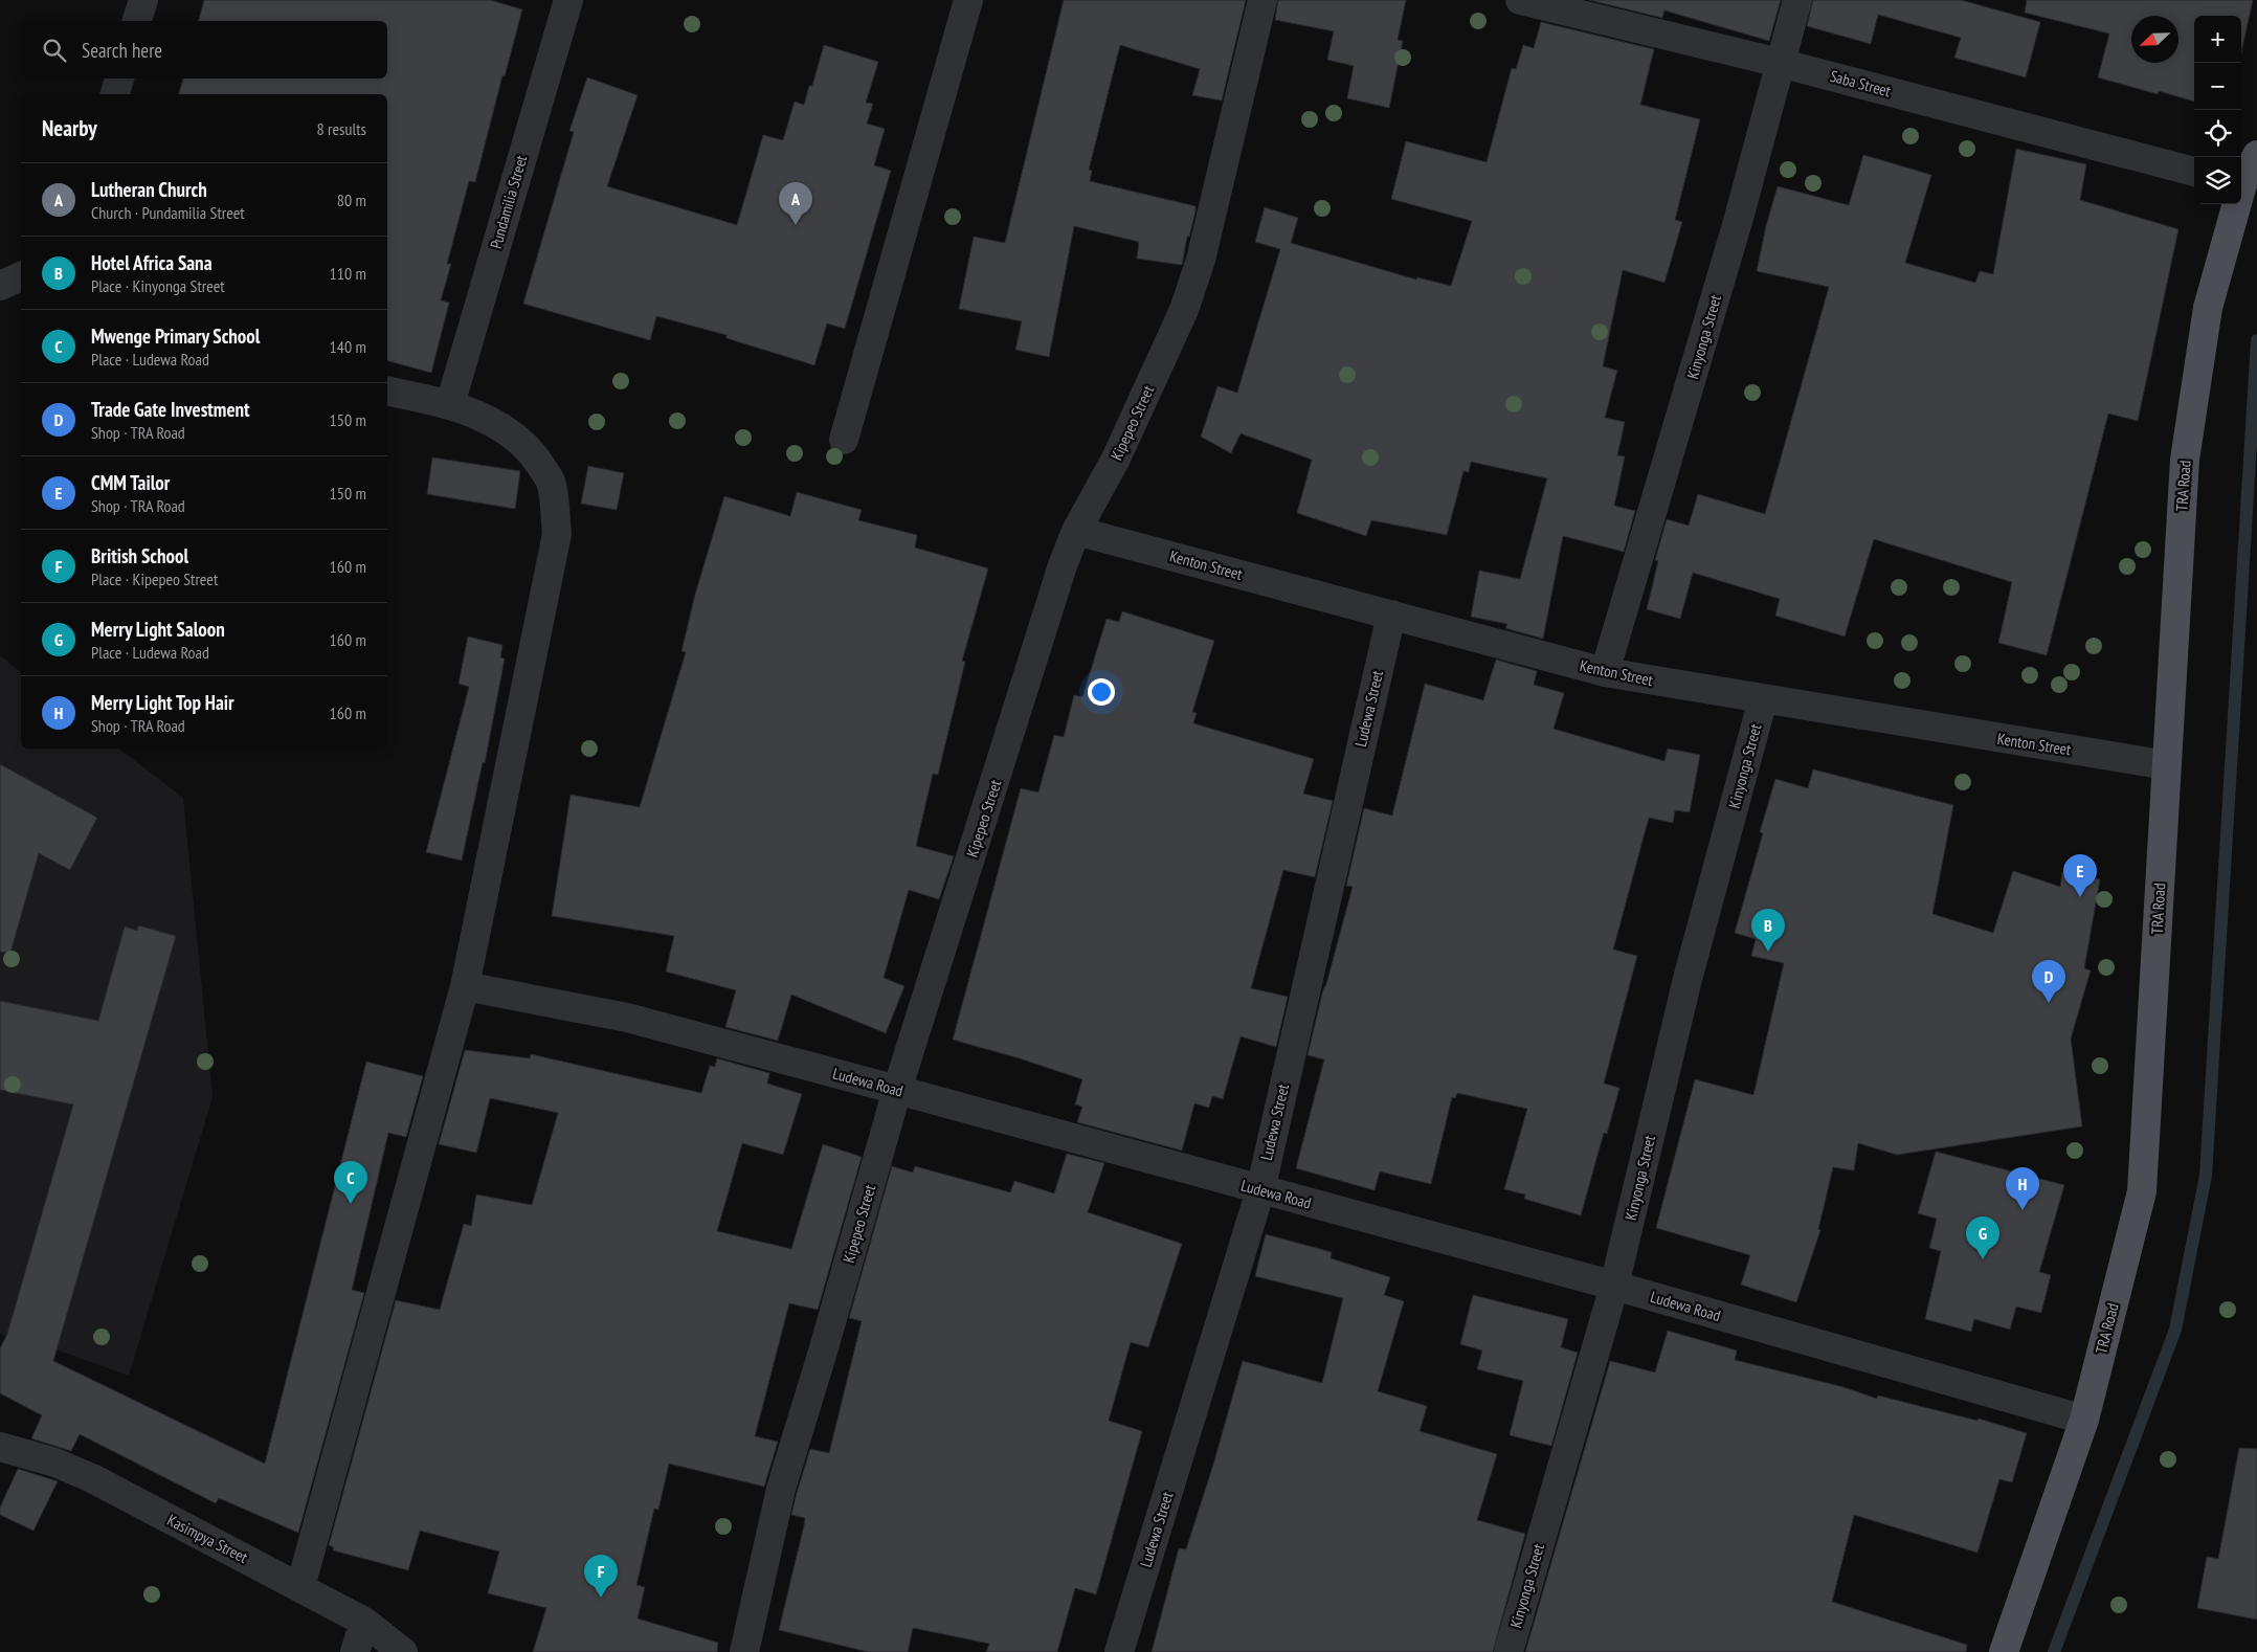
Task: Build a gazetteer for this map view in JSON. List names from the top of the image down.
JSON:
{
  "streets": {
    "main road": ["TRA Road"],
    "street": [
      "Saba Street",
      "Pundamilia Street",
      "Kinyonga Street",
      "Kipepeo Street",
      "Kenton Street",
      "Ludewa Street",
      "Ludewa Road",
      "Kasimpya Street"
    ]
  },
  "crossings": [
    ["Saba Street", "Kinyonga Street"],
    ["Kinyonga Street", "Kenton Street"],
    ["Kinyonga Street", "Ludewa Road"],
    ["Kipepeo Street", "Kenton Street"],
    ["Kipepeo Street", "Ludewa Road"],
    ["TRA Road", "Kenton Street"],
    ["TRA Road", "Ludewa Road"],
    ["Kenton Street", "Ludewa Street"],
    ["Ludewa Street", "Ludewa Road"]
  ],
  "north": "bottom left",
  "page": {
    "map_buttons": ["+", "−"],
    "search": "Search here",
    "heading": ["Nearby", "8 results"],
    "list": [
      {
        "mark": "A",
        "name": "Lutheran Church",
        "note": "Church · Pundamilia Street",
        "value": "80 m"
      },
      {
        "mark": "B",
        "name": "Hotel Africa Sana",
        "note": "Place · Kinyonga Street",
        "value": "110 m"
      },
      {
        "mark": "C",
        "name": "Mwenge Primary School",
        "note": "Place · Ludewa Road",
        "value": "140 m"
      },
      {
        "mark": "D",
        "name": "Trade Gate Investment",
        "note": "Shop · TRA Road",
        "value": "150 m"
      },
      {
        "mark": "E",
        "name": "CMM Tailor",
        "note": "Shop · TRA Road",
        "value": "150 m"
      },
      {
        "mark": "F",
        "name": "British School",
        "note": "Place · Kipepeo Street",
        "value": "160 m"
      },
      {
        "mark": "G",
        "name": "Merry Light Saloon",
        "note": "Place · Ludewa Road",
        "value": "160 m"
      },
      {
        "mark": "H",
        "name": "Merry Light Top Hair",
        "note": "Shop · TRA Road",
        "value": "160 m"
      }
    ],
    "pins": [
      "A",
      "E",
      "B",
      "D",
      "C",
      "H",
      "G",
      "F"
    ]
  }
}
